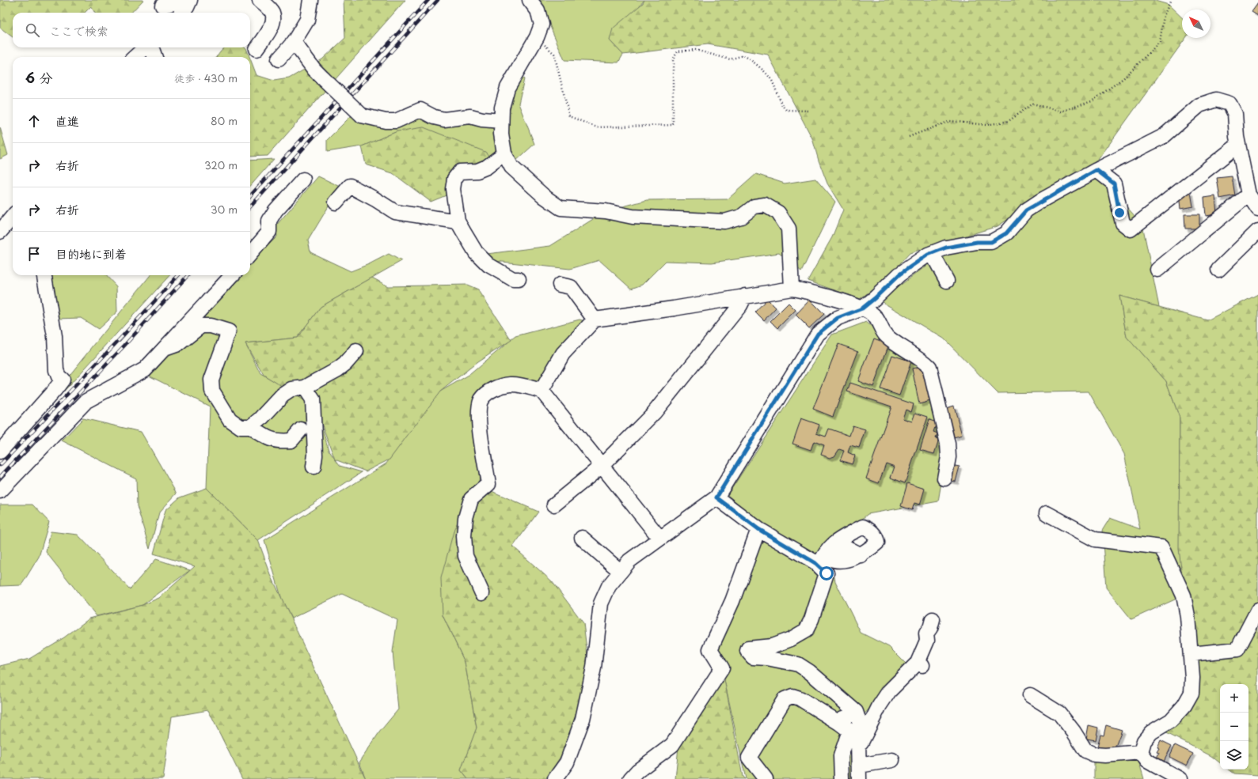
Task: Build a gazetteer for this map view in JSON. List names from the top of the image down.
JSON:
{
  "north": "top left",
  "page": {
    "search": "ここで検索",
    "heading": ["6 分", "徒歩 · 430 m"],
    "list": [
      ["直進", "80 m"],
      ["右折", "320 m"],
      ["右折", "30 m"],
      "目的地に到着"
    ],
    "map_buttons": ["+", "−"]
  }
}
